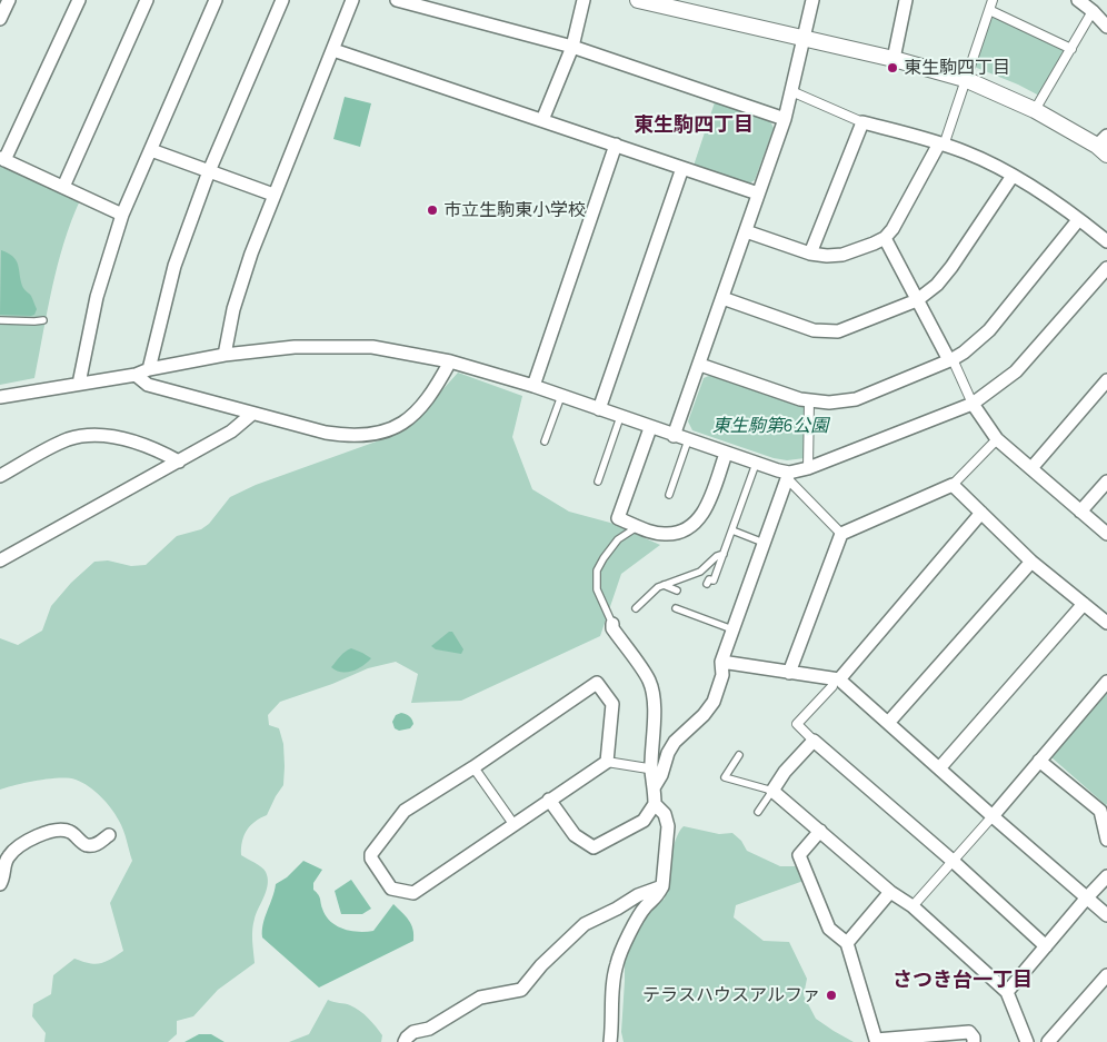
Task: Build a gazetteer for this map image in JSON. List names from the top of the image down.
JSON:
{
  "districts": ["東生駒四丁目", "さつき台一丁目"],
  "parks": ["東生駒第6公園"],
  "places": ["東生駒四丁目", "市立生駒東小学校", "テラスハウスアルファ"]
}
